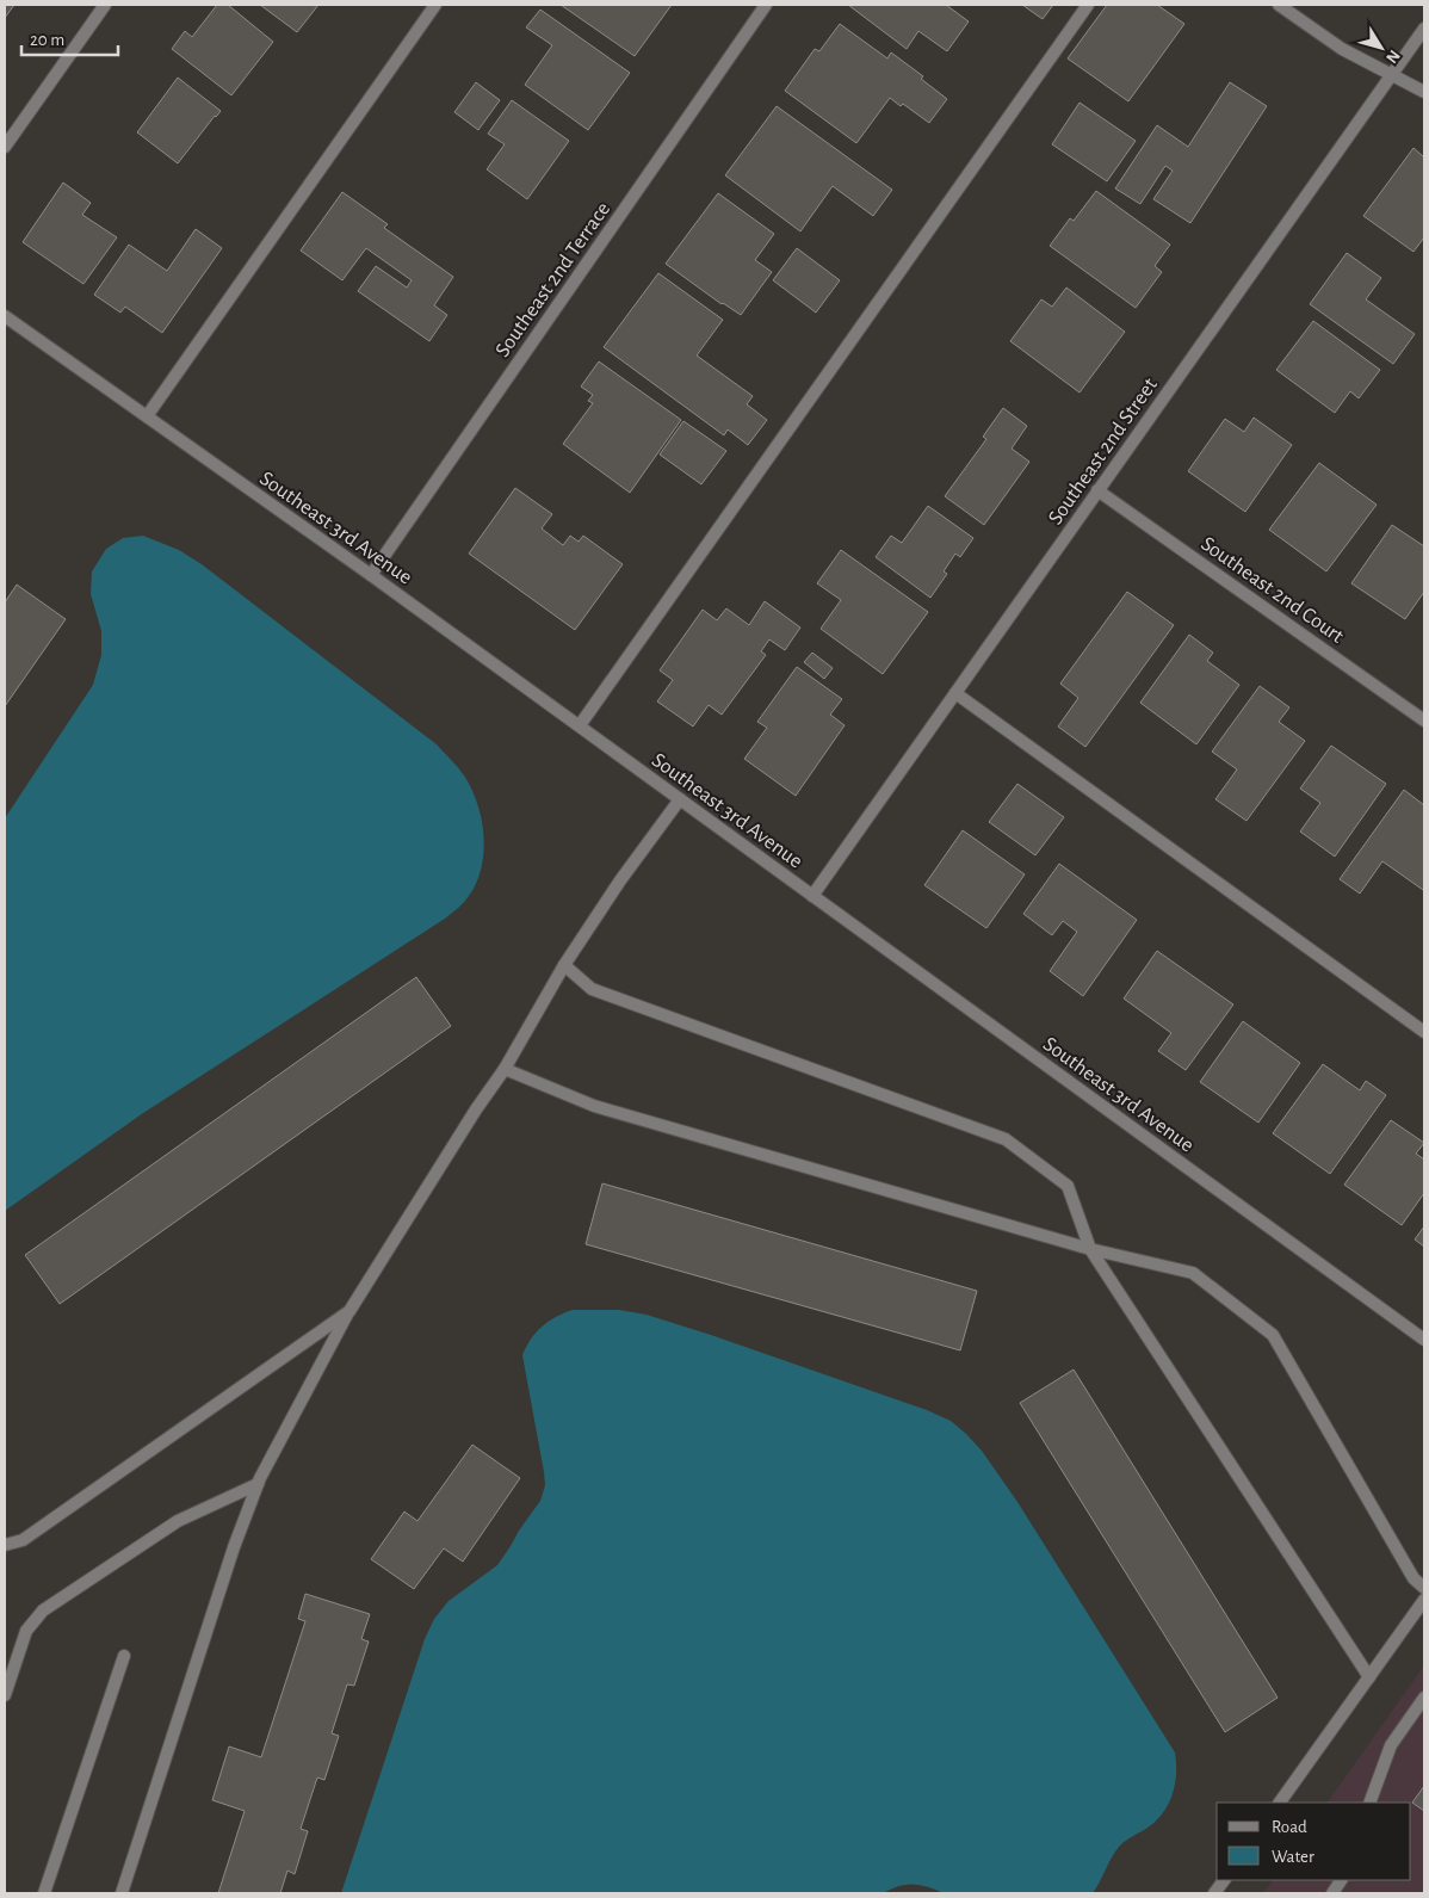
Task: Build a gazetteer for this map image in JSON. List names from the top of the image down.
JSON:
{
  "streets": {
    "street": [
      "Southeast 2nd Terrace",
      "Southeast 2nd Street",
      "Southeast 3rd Avenue",
      "Southeast 2nd Court"
    ]
  },
  "crossings": [
    ["Southeast 2nd Terrace", "Southeast 3rd Avenue"],
    ["Southeast 2nd Street", "Southeast 3rd Avenue"],
    ["Southeast 2nd Street", "Southeast 2nd Court"]
  ],
  "legend": ["Road", "Water"],
  "scale_bar": "20 m",
  "north": "bottom right"
}
